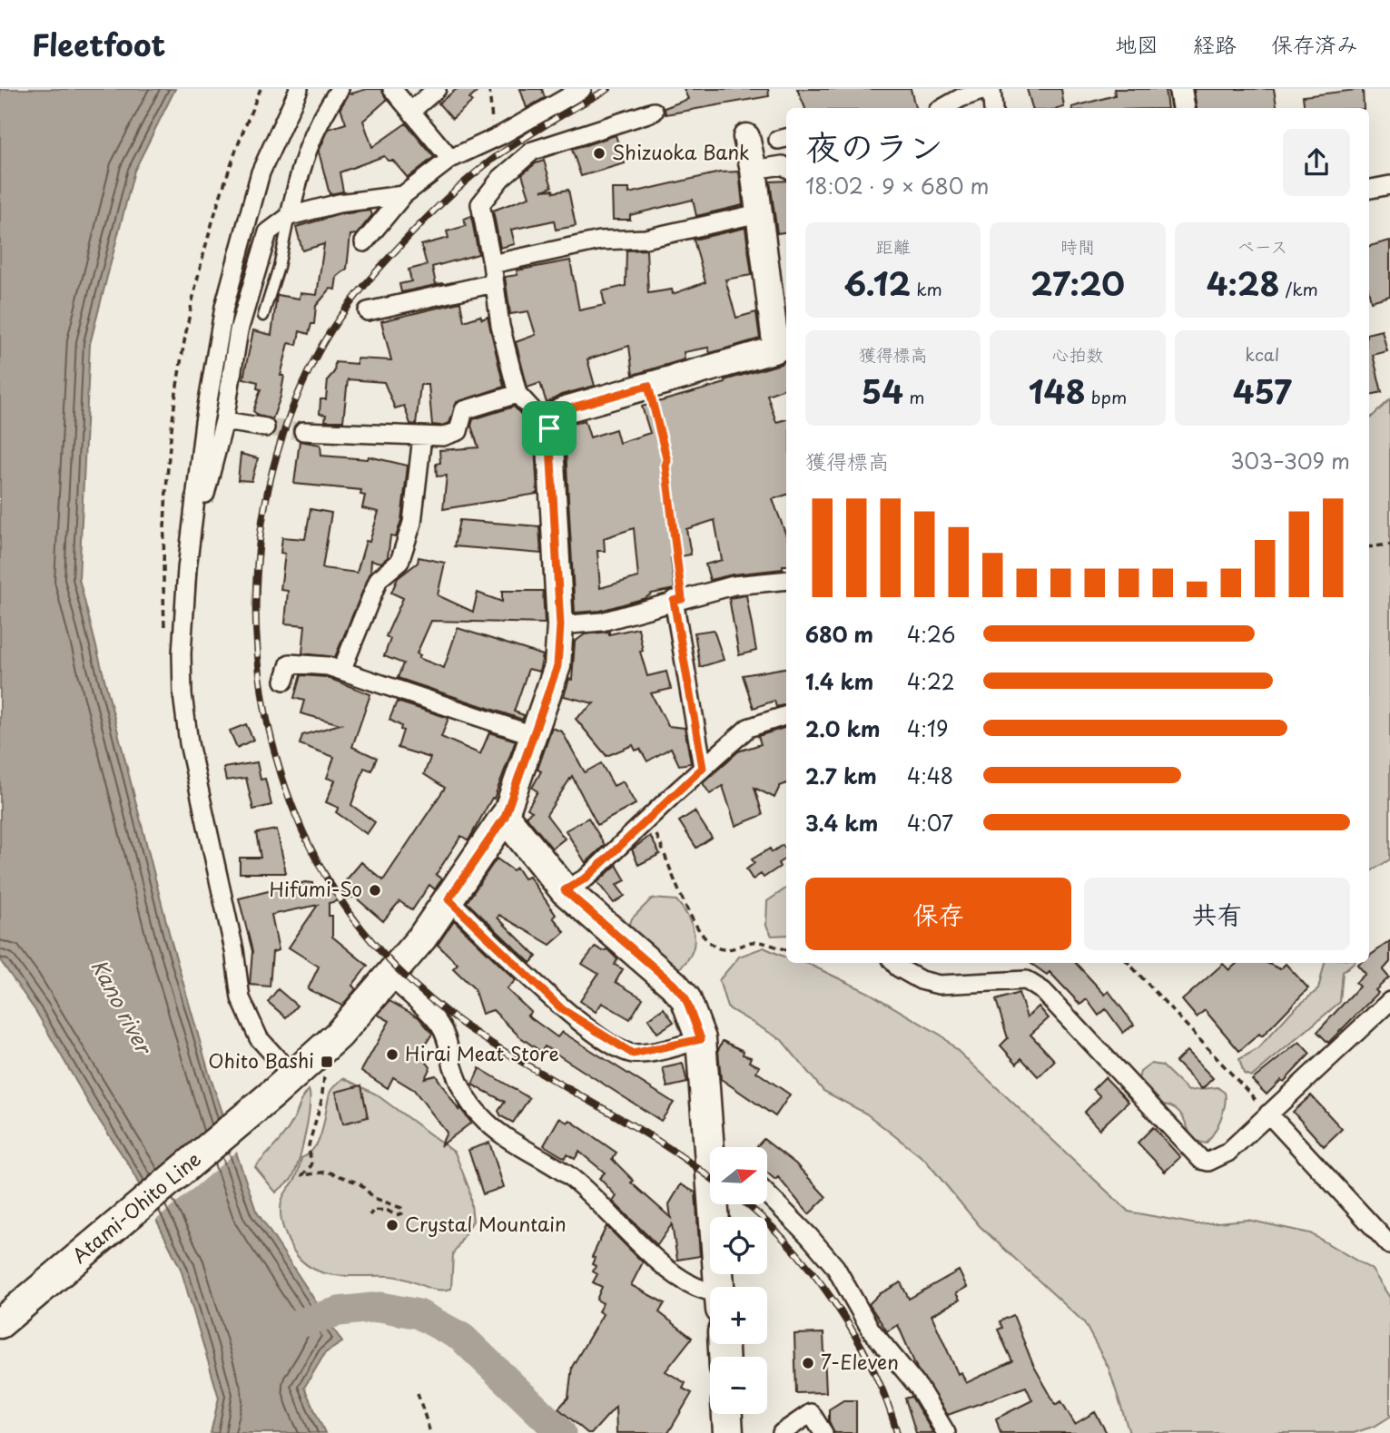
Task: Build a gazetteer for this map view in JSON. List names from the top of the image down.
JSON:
{
  "streets": {
    "main road": ["Atami-Ohito Line"]
  },
  "water": ["Kano river"],
  "places": {
    "other": [
      "Shizuoka Bank",
      "Hifumi-So",
      "Hirai Meat Store",
      "Crystal Mountain",
      "7-Eleven"
    ],
    "transit": ["Ohito Bashi"]
  },
  "north": "right",
  "page": {
    "header": "Fleetfoot",
    "nav": ["地図", "経路", "保存済み"],
    "heading": ["夜のラン", "18:02 · 9 × 680 m"],
    "stats": [
      ["距離", "6.12 km"],
      ["時間", "27:20"],
      ["ペース", "4:28 /km"],
      ["獲得標高", "54 m"],
      ["心拍数", "148 bpm"],
      ["kcal", "457"]
    ],
    "chart": ["獲得標高", "303–309 m"],
    "list": [
      {
        "name": "680 m",
        "note": "4:26"
      },
      {
        "name": "1.4 km",
        "note": "4:22"
      },
      {
        "name": "2.0 km",
        "note": "4:19"
      },
      {
        "name": "2.7 km",
        "note": "4:48"
      },
      {
        "name": "3.4 km",
        "note": "4:07"
      }
    ],
    "buttons": ["保存", "共有"],
    "map_buttons": ["+", "−"]
  }
}
